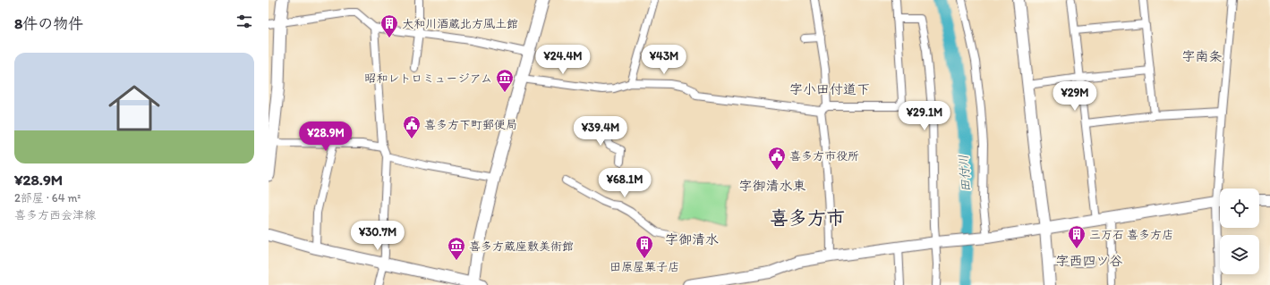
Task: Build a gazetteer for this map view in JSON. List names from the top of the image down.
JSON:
{
  "districts": [
    "字南条",
    "字小田付道下",
    "字御清水東",
    "喜多方市",
    "字御清水",
    "字西四ツ谷"
  ],
  "water": ["田付川"],
  "places": {
    "building": ["大和川酒蔵北方風土館", "三万石 喜多方店", "田原屋菓子店"],
    "museum": ["昭和レトロミュージアム", "喜多方蔵座敷美術館"],
    "public building": ["喜多方下町郵便局", "喜多方市役所"]
  },
  "page": {
    "heading": "8件の物件",
    "list": [
      {
        "name": "¥28.9M",
        "note": "2部屋 · 64 m² · 喜多方西会津線"
      }
    ],
    "price": [
      "¥24.4M",
      "¥43M",
      "¥29M",
      "¥29.1M",
      "¥39.4M",
      "¥28.9M",
      "¥68.1M",
      "¥30.7M"
    ]
  }
}
